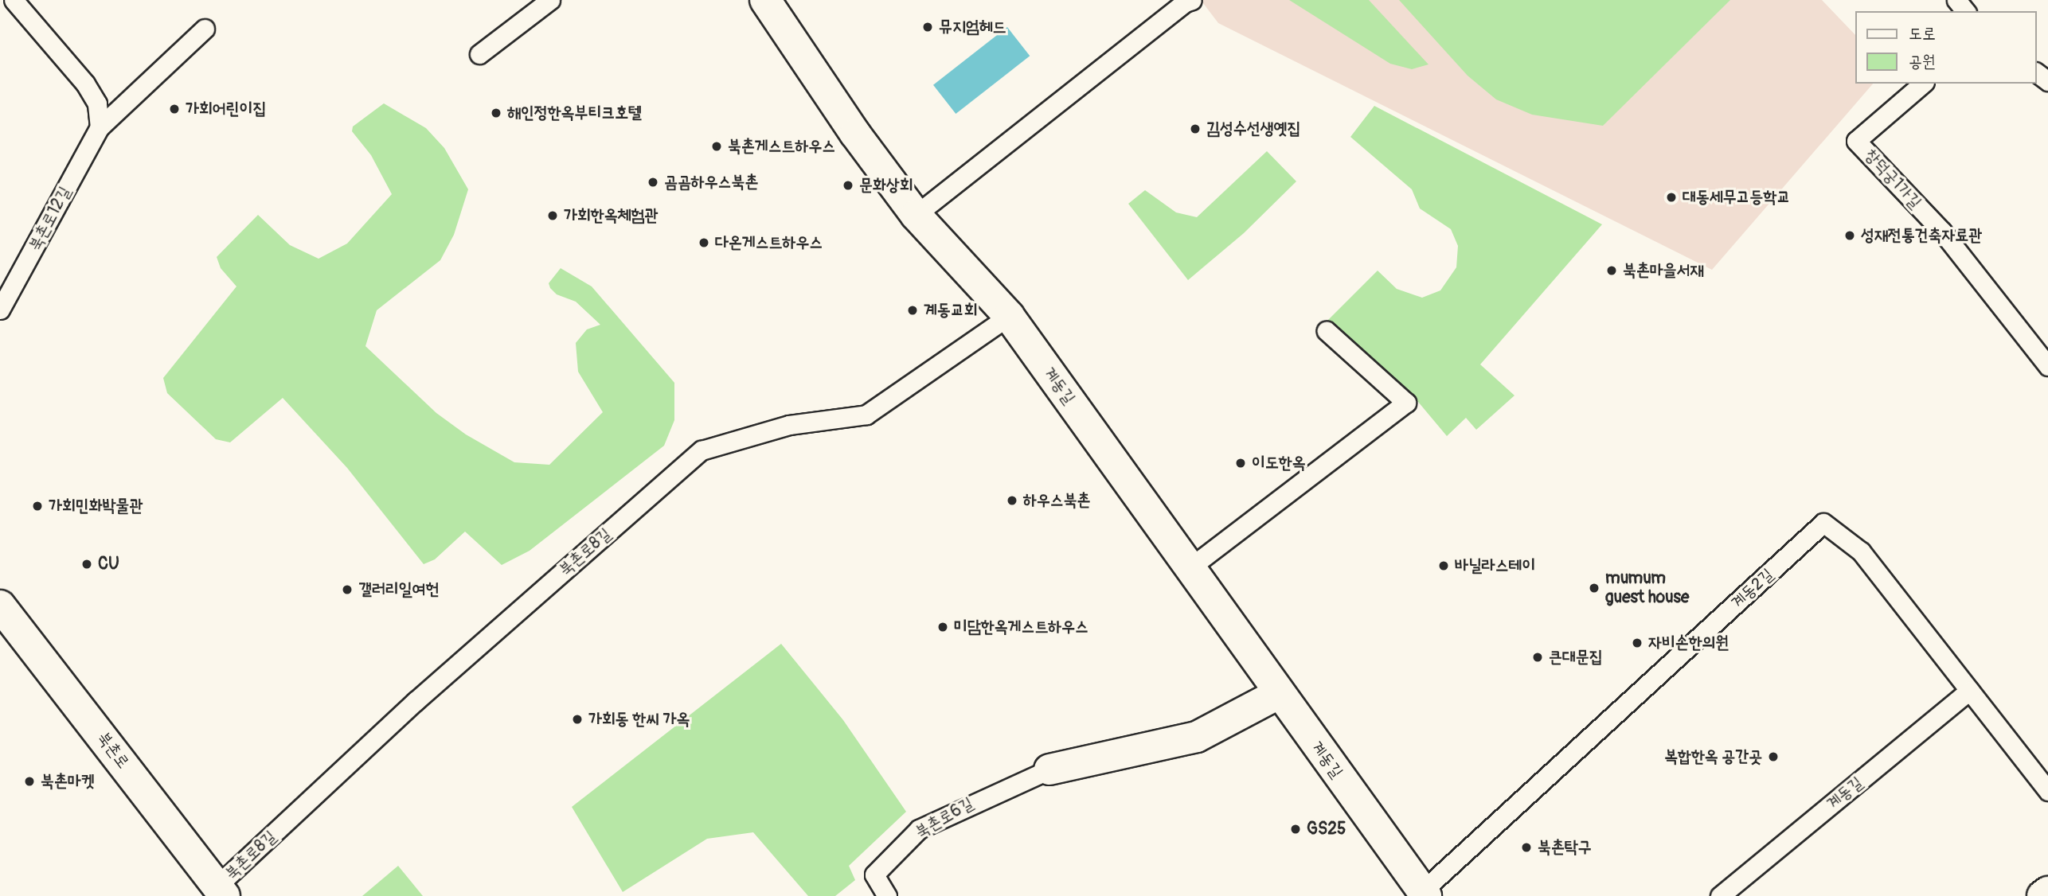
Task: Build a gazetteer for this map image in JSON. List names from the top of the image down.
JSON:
{
  "streets": {
    "street": ["계동길", "북촌로"],
    "lane": [
      "창덕궁1가길",
      "북촌로12길",
      "북촌로8길",
      "계동2길",
      "북촌로6길"
    ]
  },
  "crossings": [
    ["계동길", "북촌로8길"],
    ["계동길", "계동2길"],
    ["북촌로8길", "북촌로"]
  ],
  "places": [
    "뮤지엄헤드",
    "가회어린이집",
    "해인정한옥부티크호텔",
    "김성수선생옛집",
    "북촌게스트하우스",
    "곰곰하우스북촌",
    "문화상회",
    "대동세무고등학교",
    "가회한옥체험관",
    "성재전통건축자료관",
    "다온게스트하우스",
    "북촌마을서재",
    "계동교회",
    "이도한옥",
    "하우스북촌",
    "가회민화박물관",
    "CU",
    "바닐라스테이",
    "mumum guest house",
    "갤러리일여헌",
    "미담한옥게스트하우스",
    "자비손한의원",
    "큰대문집",
    "가회동 한씨 가옥",
    "복합한옥 공간곳",
    "북촌마켓",
    "GS25",
    "북촌탁구"
  ],
  "legend": ["도로", "공원"]
}
